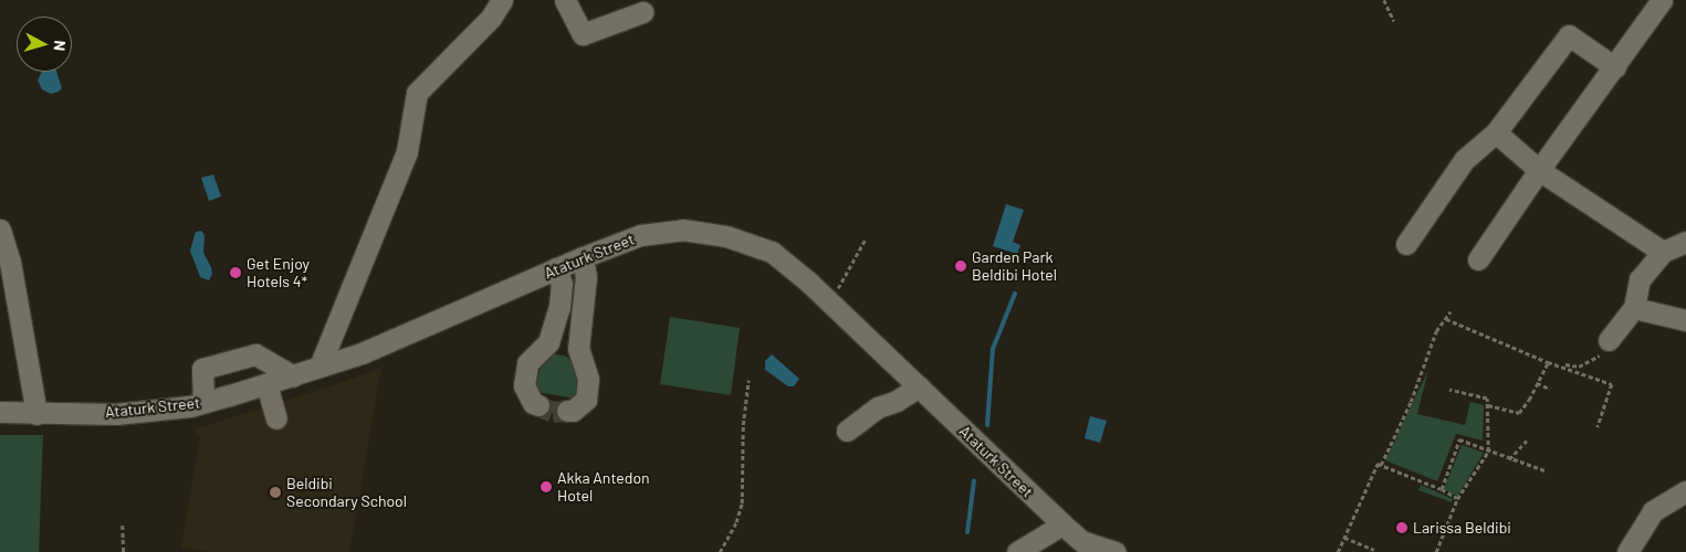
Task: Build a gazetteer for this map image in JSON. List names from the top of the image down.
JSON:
{
  "streets": {
    "street": ["Ataturk Street"]
  },
  "places": [
    "Garden Park Beldibi Hotel",
    "Get Enjoy Hotels 4*",
    "Akka Antedon Hotel",
    "Beldibi Secondary School",
    "Larissa Beldibi"
  ],
  "north": "right"
}
